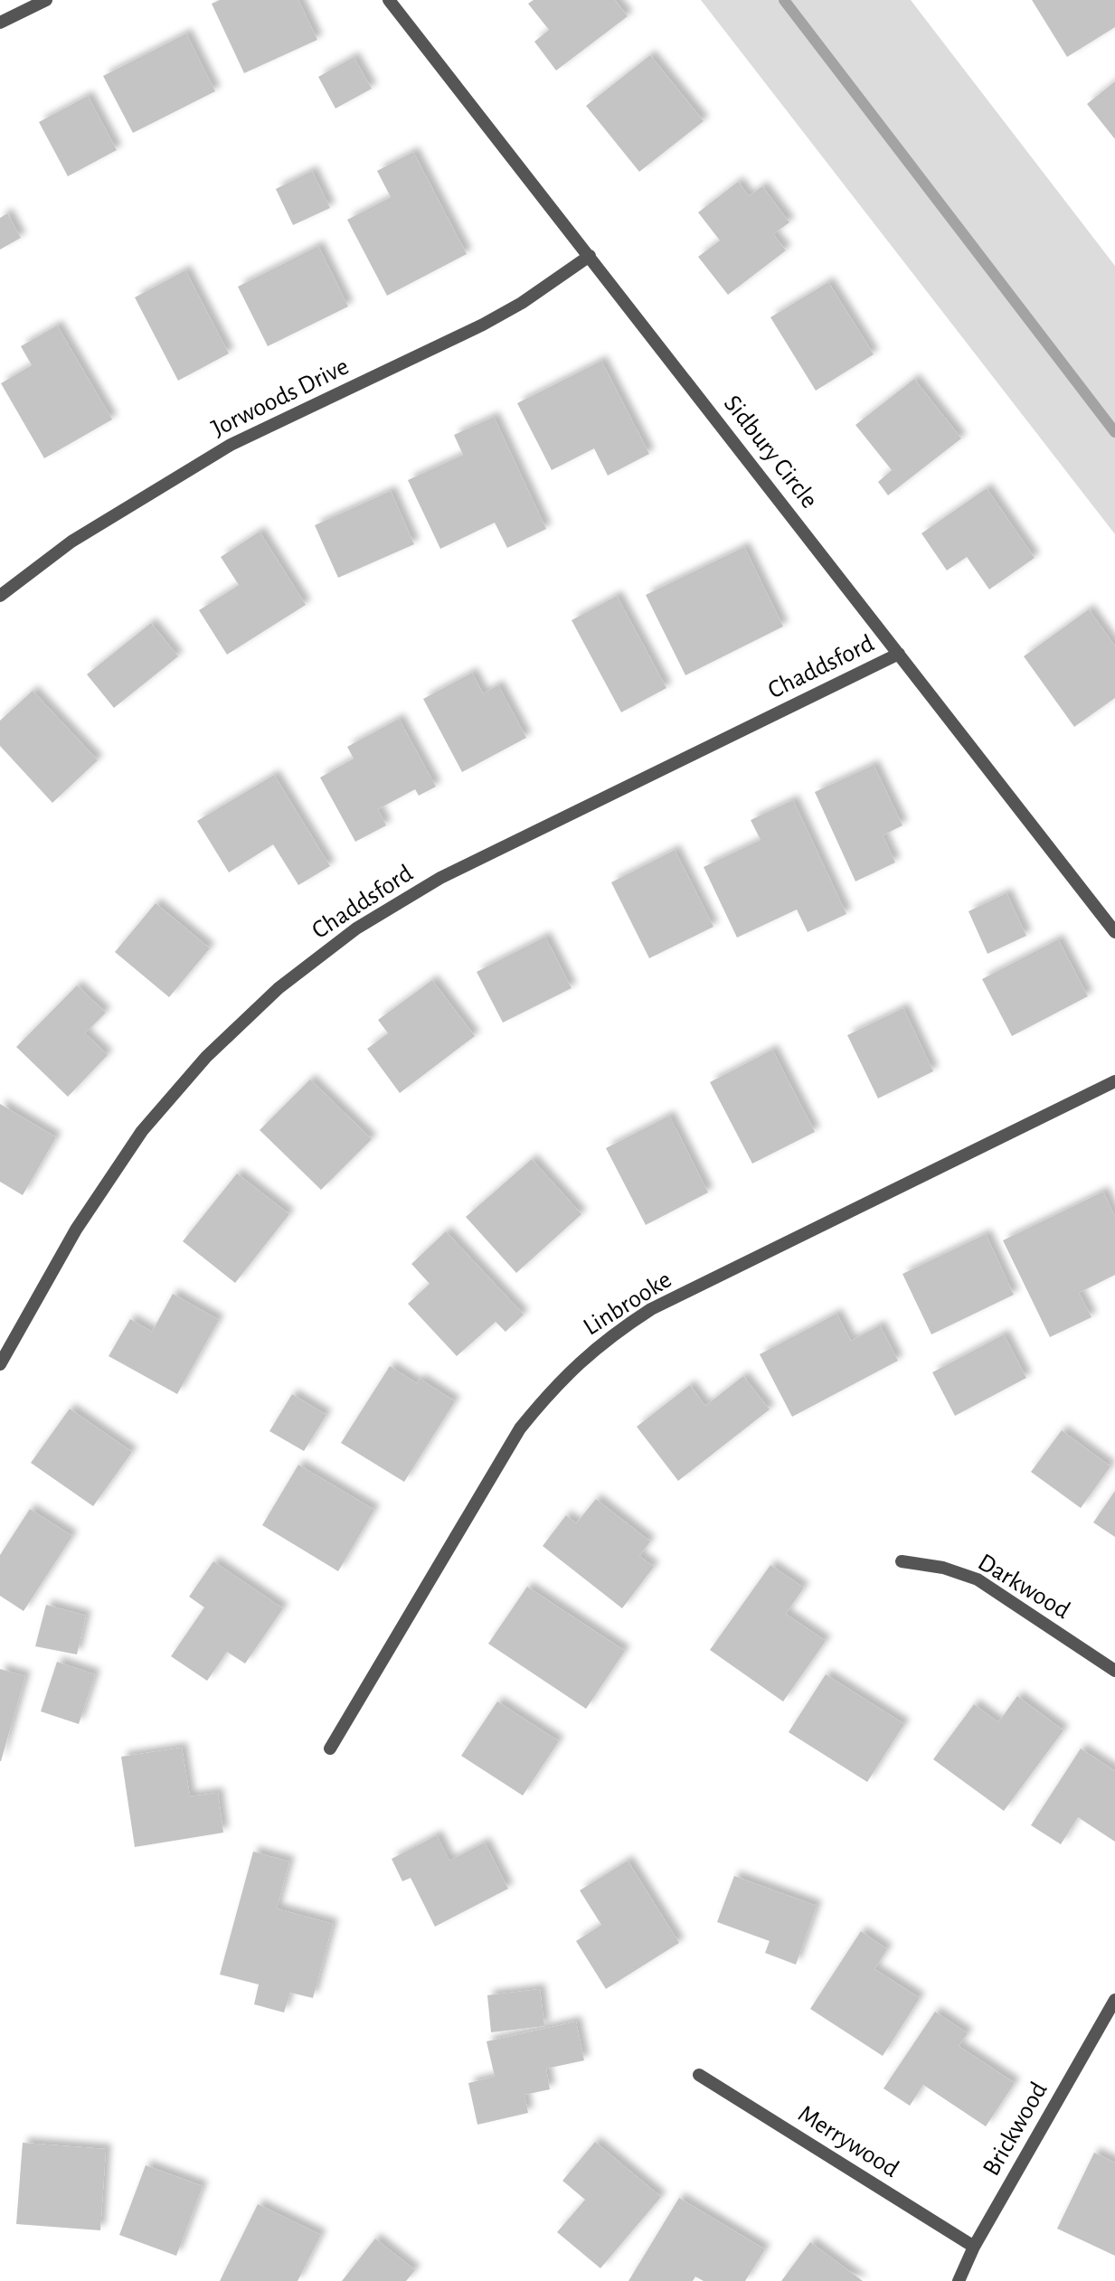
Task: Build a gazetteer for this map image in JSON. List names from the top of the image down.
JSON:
{
  "streets": {
    "street": [
      "Jorwoods Drive",
      "Sidbury Circle",
      "Chaddsford",
      "Linbrooke",
      "Darkwood",
      "Brickwood",
      "Merrywood"
    ]
  },
  "crossings": [
    ["Jorwoods Drive", "Sidbury Circle"],
    ["Sidbury Circle", "Chaddsford"],
    ["Brickwood", "Merrywood"]
  ]
}
